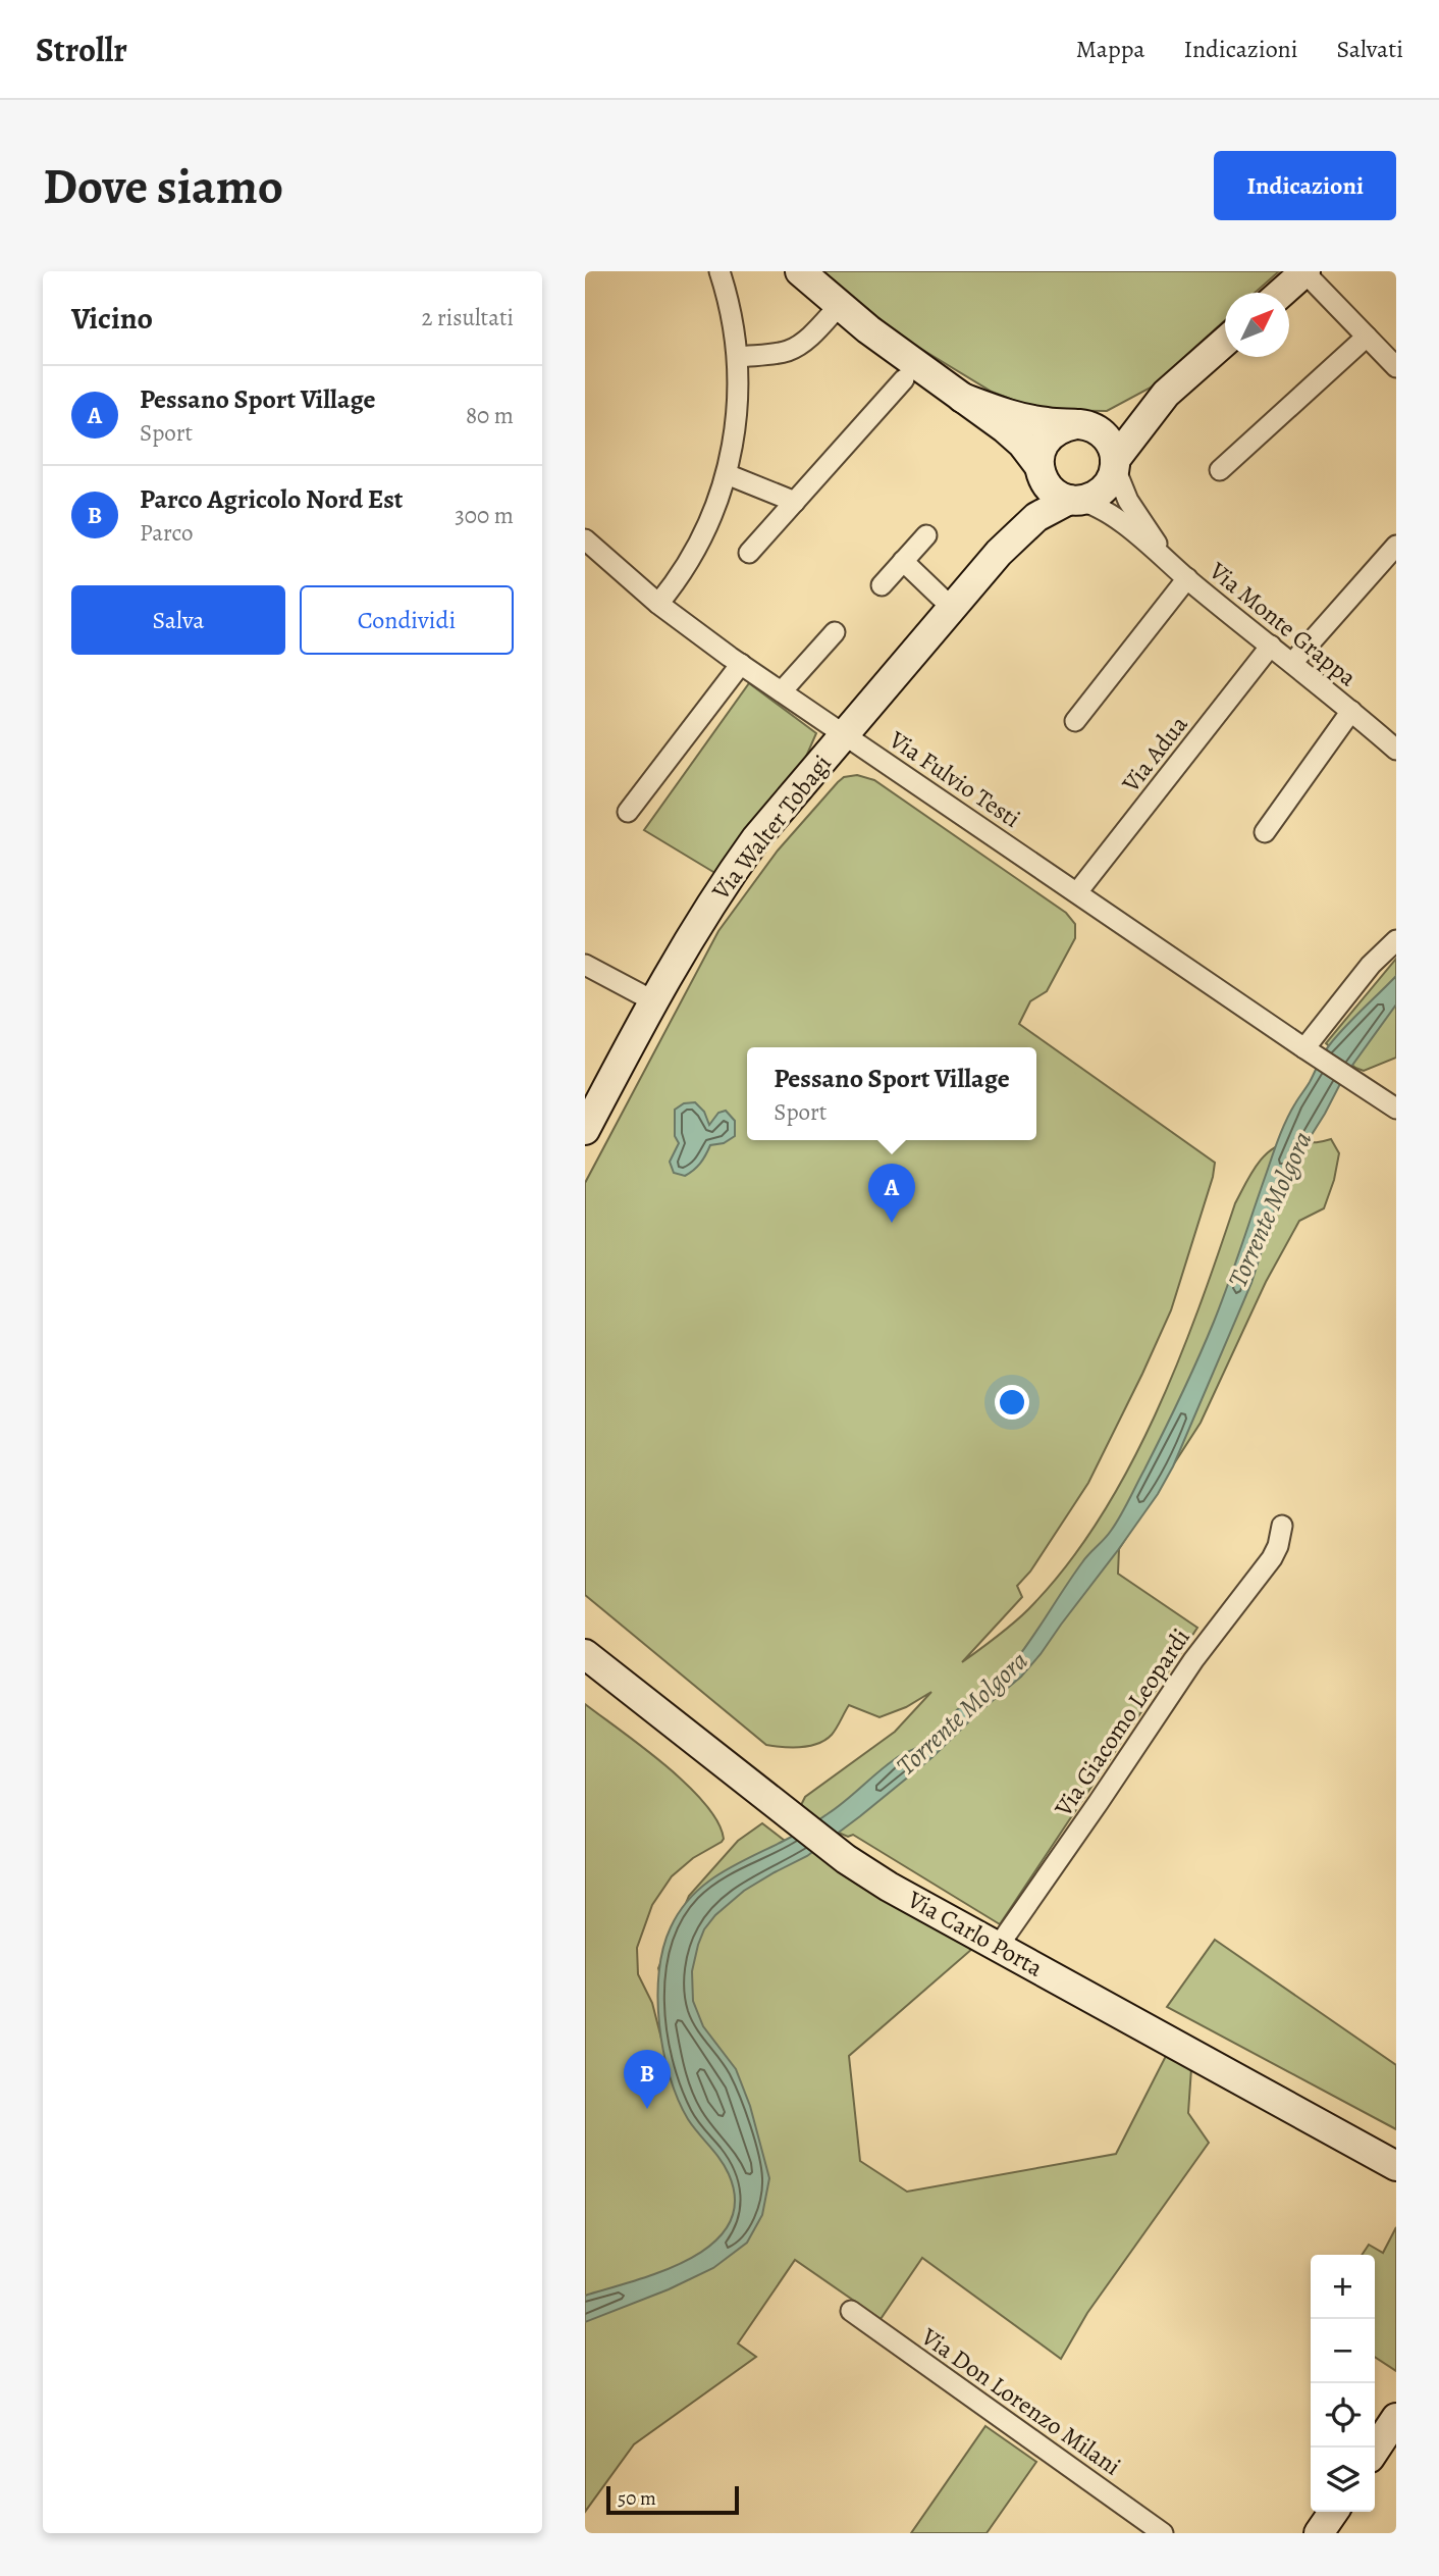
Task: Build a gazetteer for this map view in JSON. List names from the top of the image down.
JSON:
{
  "streets": {
    "street": [
      "Via Monte Grappa",
      "Via Adua",
      "Via Fulvio Testi",
      "Via Walter Tobagi",
      "Via Giacomo Leopardi",
      "Via Carlo Porta",
      "Via Don Lorenzo Milani"
    ]
  },
  "crossings": [
    ["Via Monte Grappa", "Via Adua"],
    ["Via Monte Grappa", "Via Walter Tobagi"],
    ["Via Adua", "Via Fulvio Testi"],
    ["Via Fulvio Testi", "Via Walter Tobagi"],
    ["Via Giacomo Leopardi", "Via Carlo Porta"]
  ],
  "water": ["Torrente Molgora"],
  "scale_bar": "50 m",
  "north": "top right",
  "page": {
    "header": "Strollr",
    "nav": ["Mappa", "Indicazioni", "Salvati"],
    "buttons": [
      "Indicazioni",
      ["Salva", "Condividi"]
    ],
    "title": "Dove siamo",
    "heading": ["Vicino", "2 risultati"],
    "list": [
      {
        "mark": "A",
        "name": "Pessano Sport Village",
        "note": "Sport",
        "value": "80 m"
      },
      {
        "mark": "B",
        "name": "Parco Agricolo Nord Est",
        "note": "Parco",
        "value": "300 m"
      }
    ],
    "popup": ["Pessano Sport Village", "Sport"],
    "pins": ["A", "B"],
    "map_buttons": ["+", "−"],
    "scale": "50 m"
  }
}
